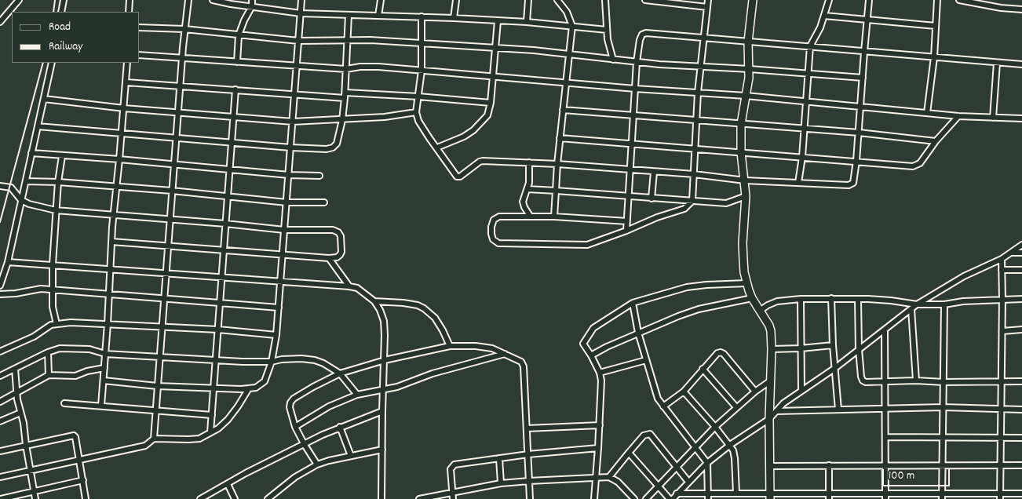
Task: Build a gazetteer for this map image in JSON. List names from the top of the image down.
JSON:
{
  "legend": ["Road", "Railway"],
  "scale_bar": "100 m"
}
